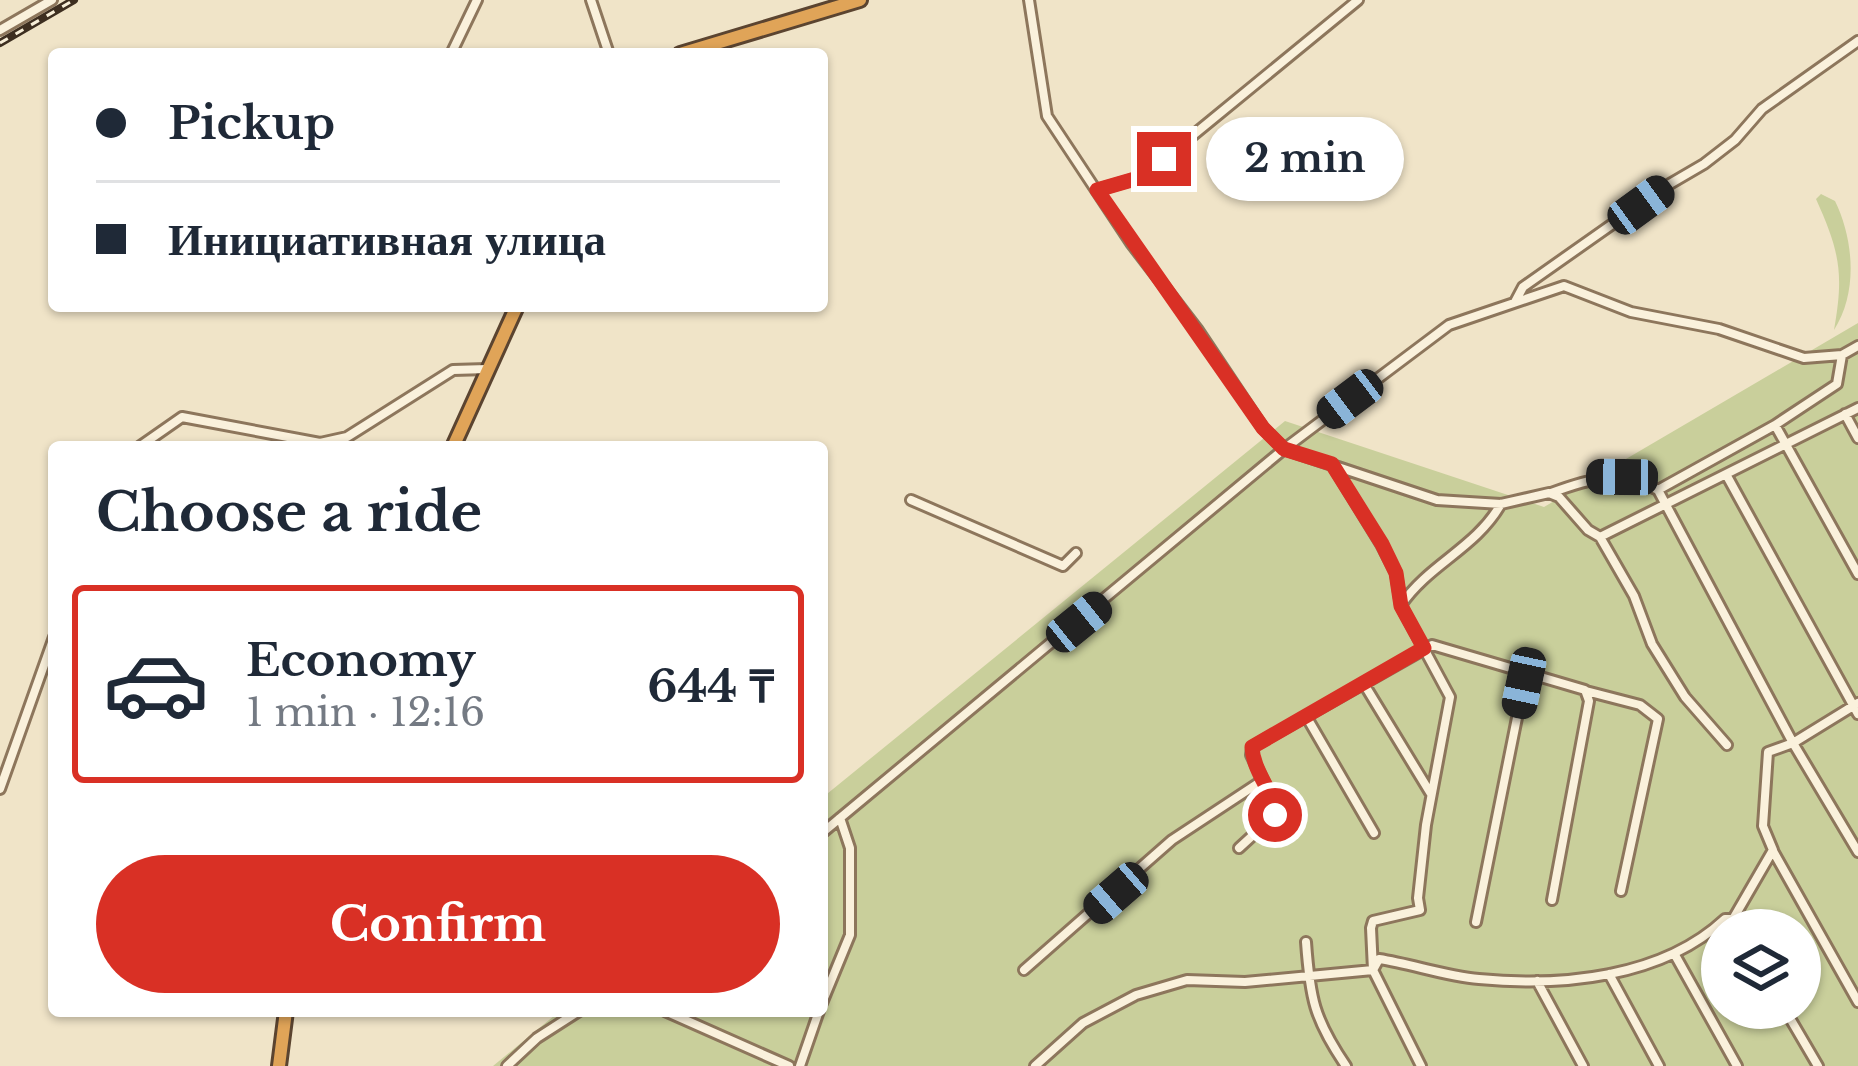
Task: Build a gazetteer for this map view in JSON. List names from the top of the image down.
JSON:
{
  "page": {
    "banner": ["Pickup", "Инициативная улица"],
    "bubble": "2 min",
    "heading": "Choose a ride",
    "list": [
      {
        "name": "Economy",
        "note": "1 min · 12:16",
        "value": "644 ₸"
      }
    ],
    "buttons": "Confirm"
  }
}
